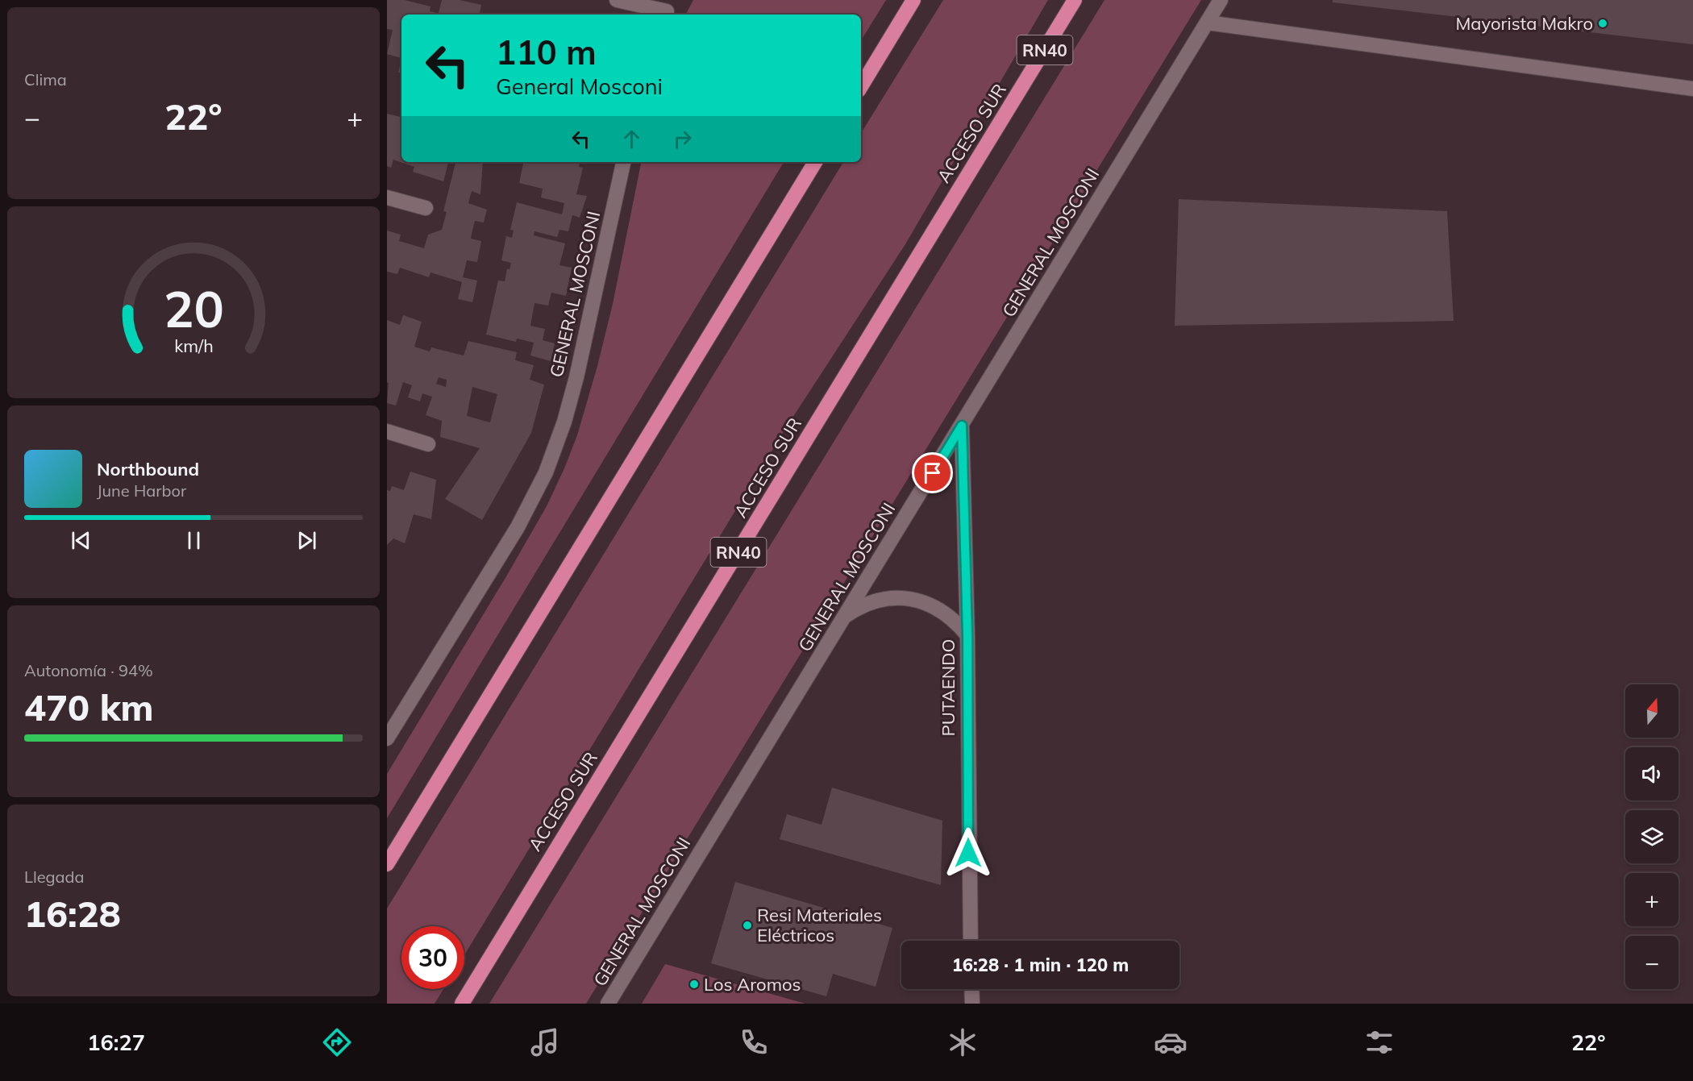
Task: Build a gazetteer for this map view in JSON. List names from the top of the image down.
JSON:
{
  "streets": {
    "highway": ["RN40", "ACCESO SUR"],
    "street": ["GENERAL MOSCONI", "PUTAENDO"]
  },
  "crossings": [
    ["GENERAL MOSCONI", "PUTAENDO"]
  ],
  "places": ["Mayorista Makro", "Resi Materiales Eléctricos", "Los Aromos"],
  "north": "top",
  "page": {
    "tile": [
      "Clima",
      ["Autonomía · 94%", "470 km"],
      ["Llegada", "16:28"]
    ],
    "turn": ["110 m", "General Mosconi"],
    "heat": ["−", "22°", "+"],
    "song": ["Northbound", "June Harbor"],
    "map_buttons": ["+", "−"],
    "limit": "30",
    "trip": "16:28 · 1 min · 120 m",
    "tabs": ["16:27", "22°"],
    "gauge": ["20", "km/h"]
  }
}
